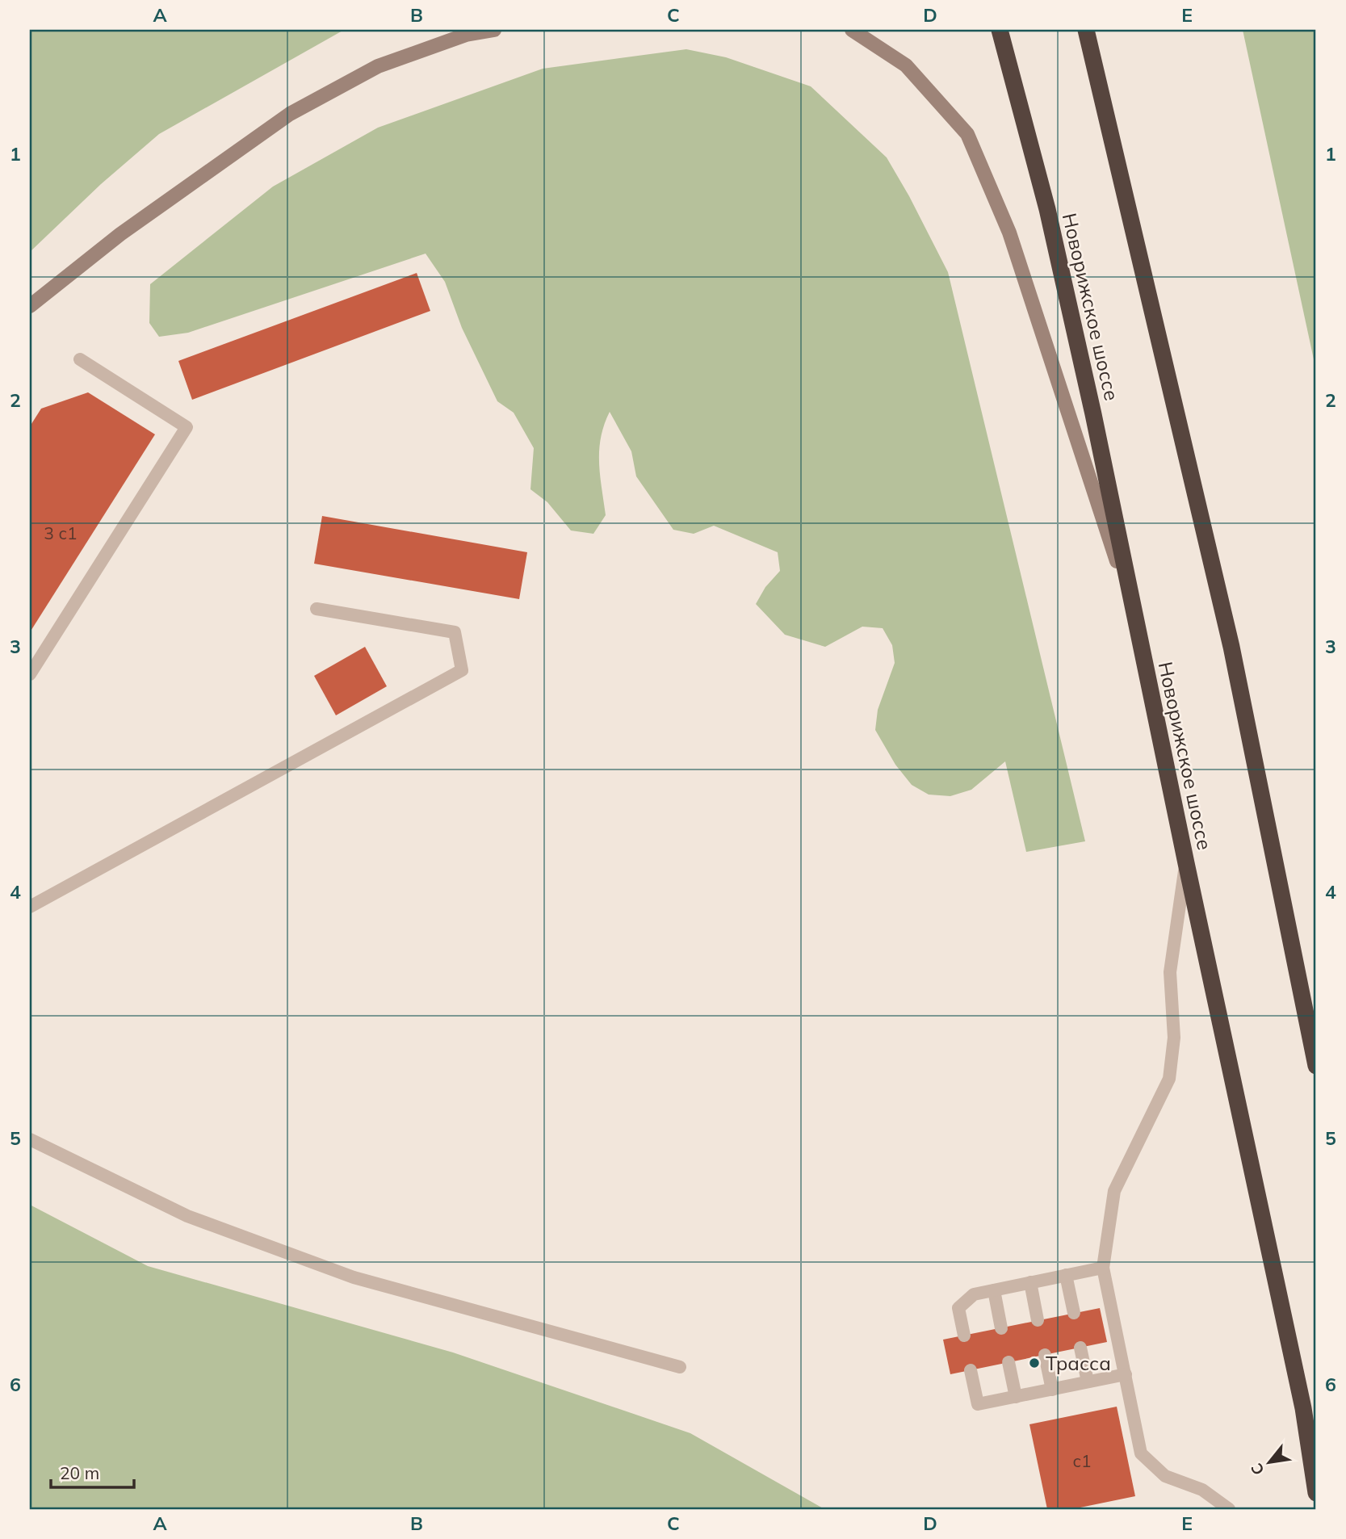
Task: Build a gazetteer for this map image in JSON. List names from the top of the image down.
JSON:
{
  "streets": {
    "highway": ["Новорижское шоссе"]
  },
  "places": ["Трасса"],
  "house_numbers": ["3 с1", "с1"],
  "scale_bar": "20 m",
  "north": "bottom left",
  "grid": {
    "columns": [
      "A",
      "B",
      "C",
      "D",
      "E"
    ],
    "rows": [
      "1",
      "2",
      "3",
      "4",
      "5",
      "6"
    ]
  }
}
